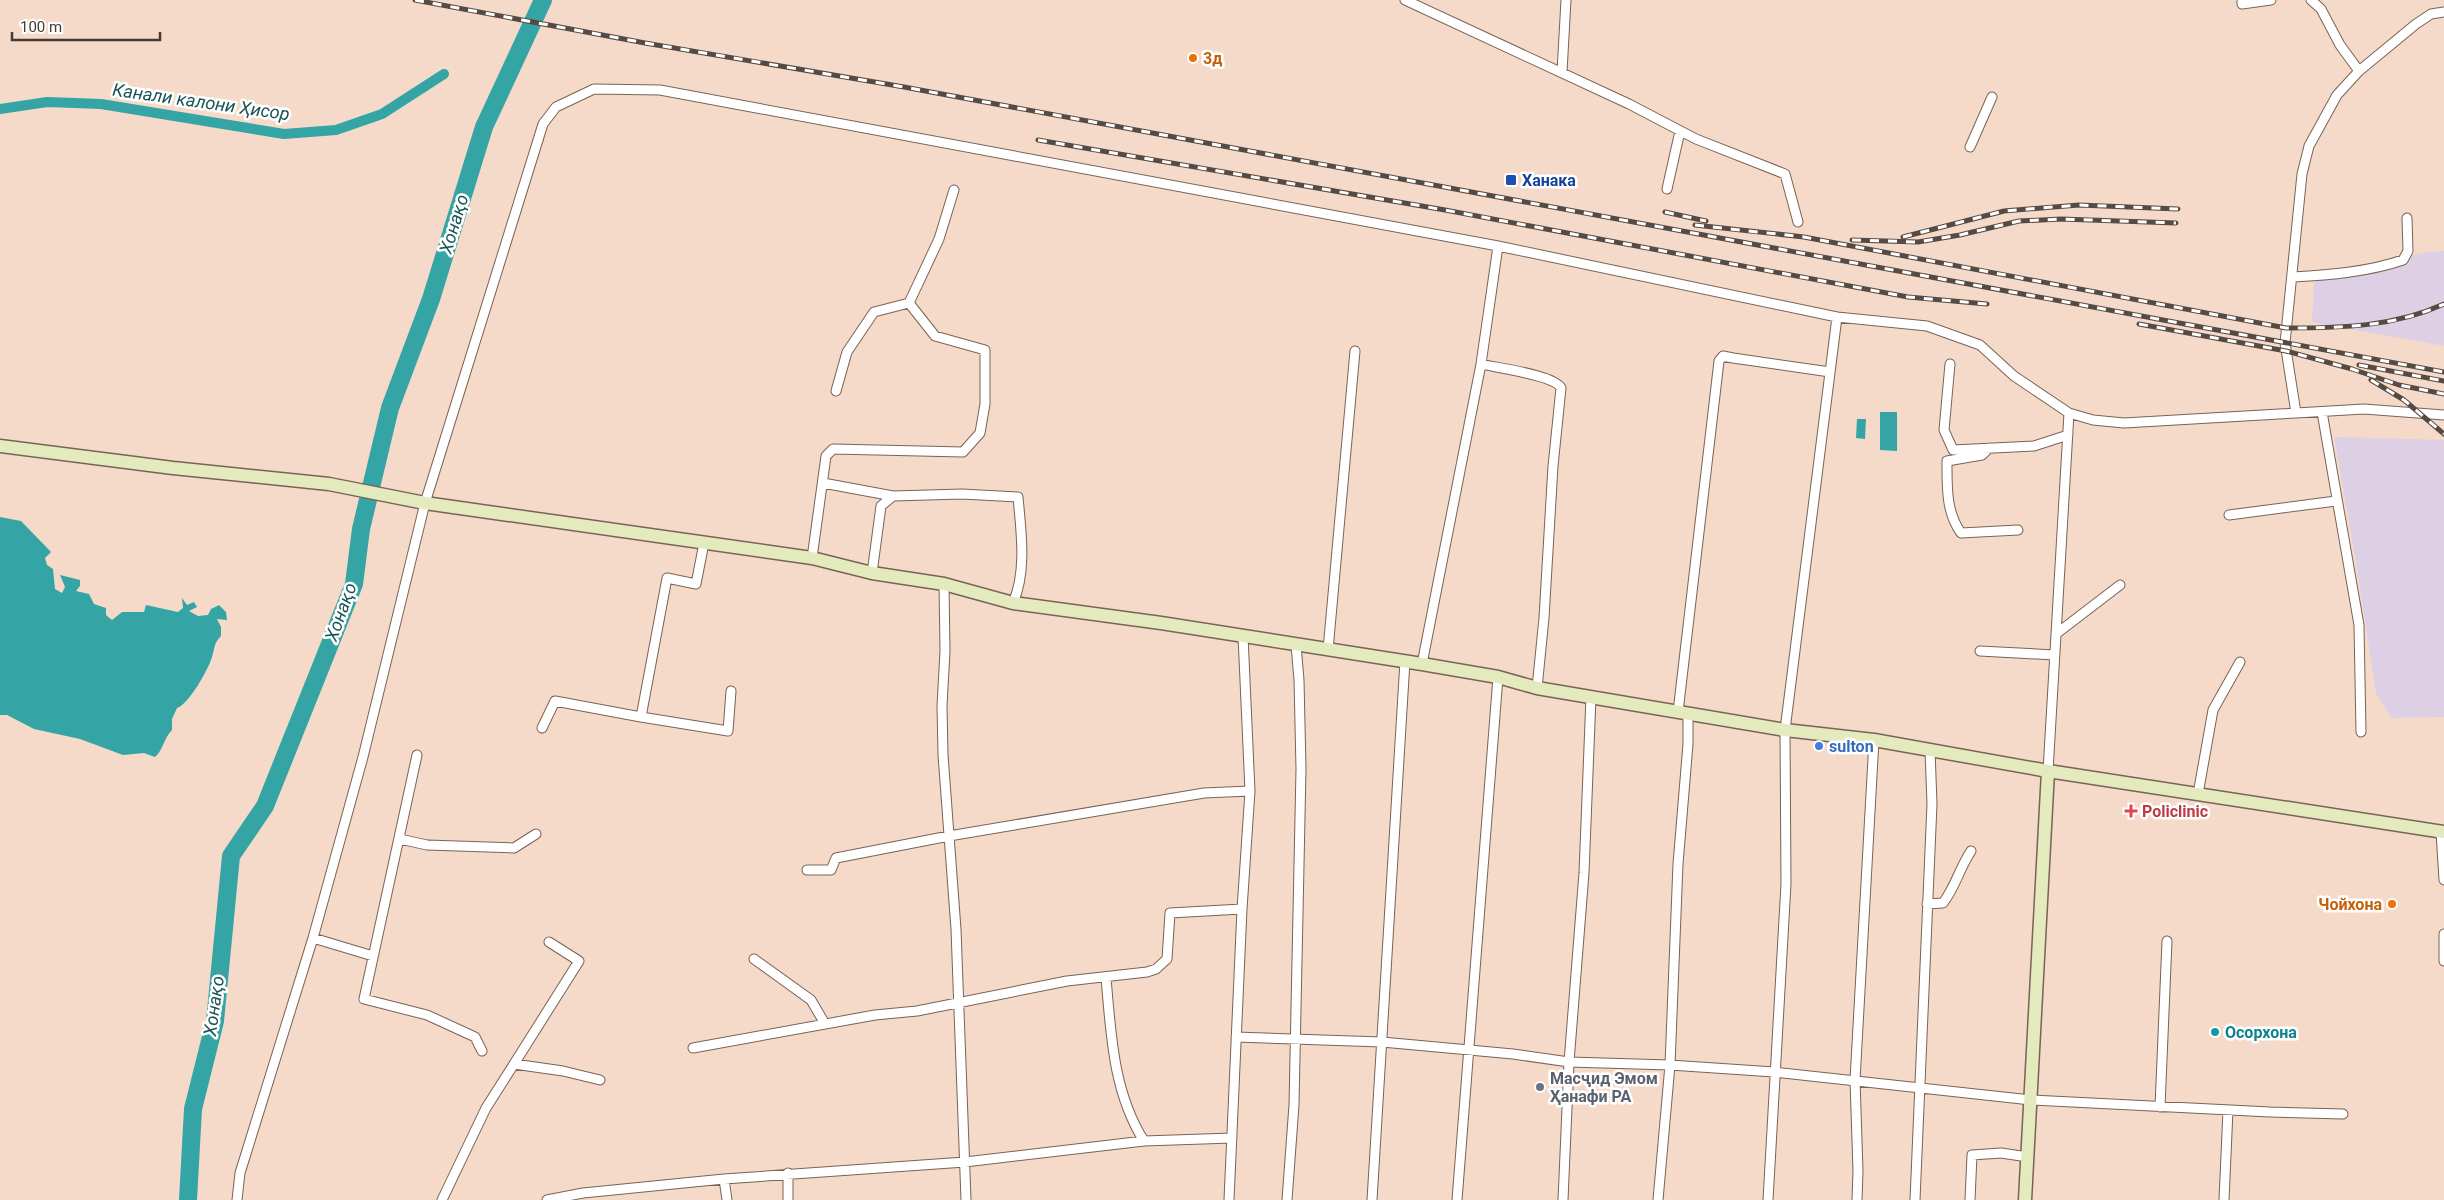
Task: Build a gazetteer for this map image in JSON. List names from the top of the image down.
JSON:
{
  "water": ["Канали калони Ҳисор", "Хонақо"],
  "places": {
    "other": [
      "3д",
      "sulton",
      "Чойхона",
      "Осорхона",
      "Масҷид Эмом Ҳанафи РА"
    ],
    "transit": ["Ханака"],
    "health": ["Policlinic"]
  },
  "scale_bar": "100 m"
}
